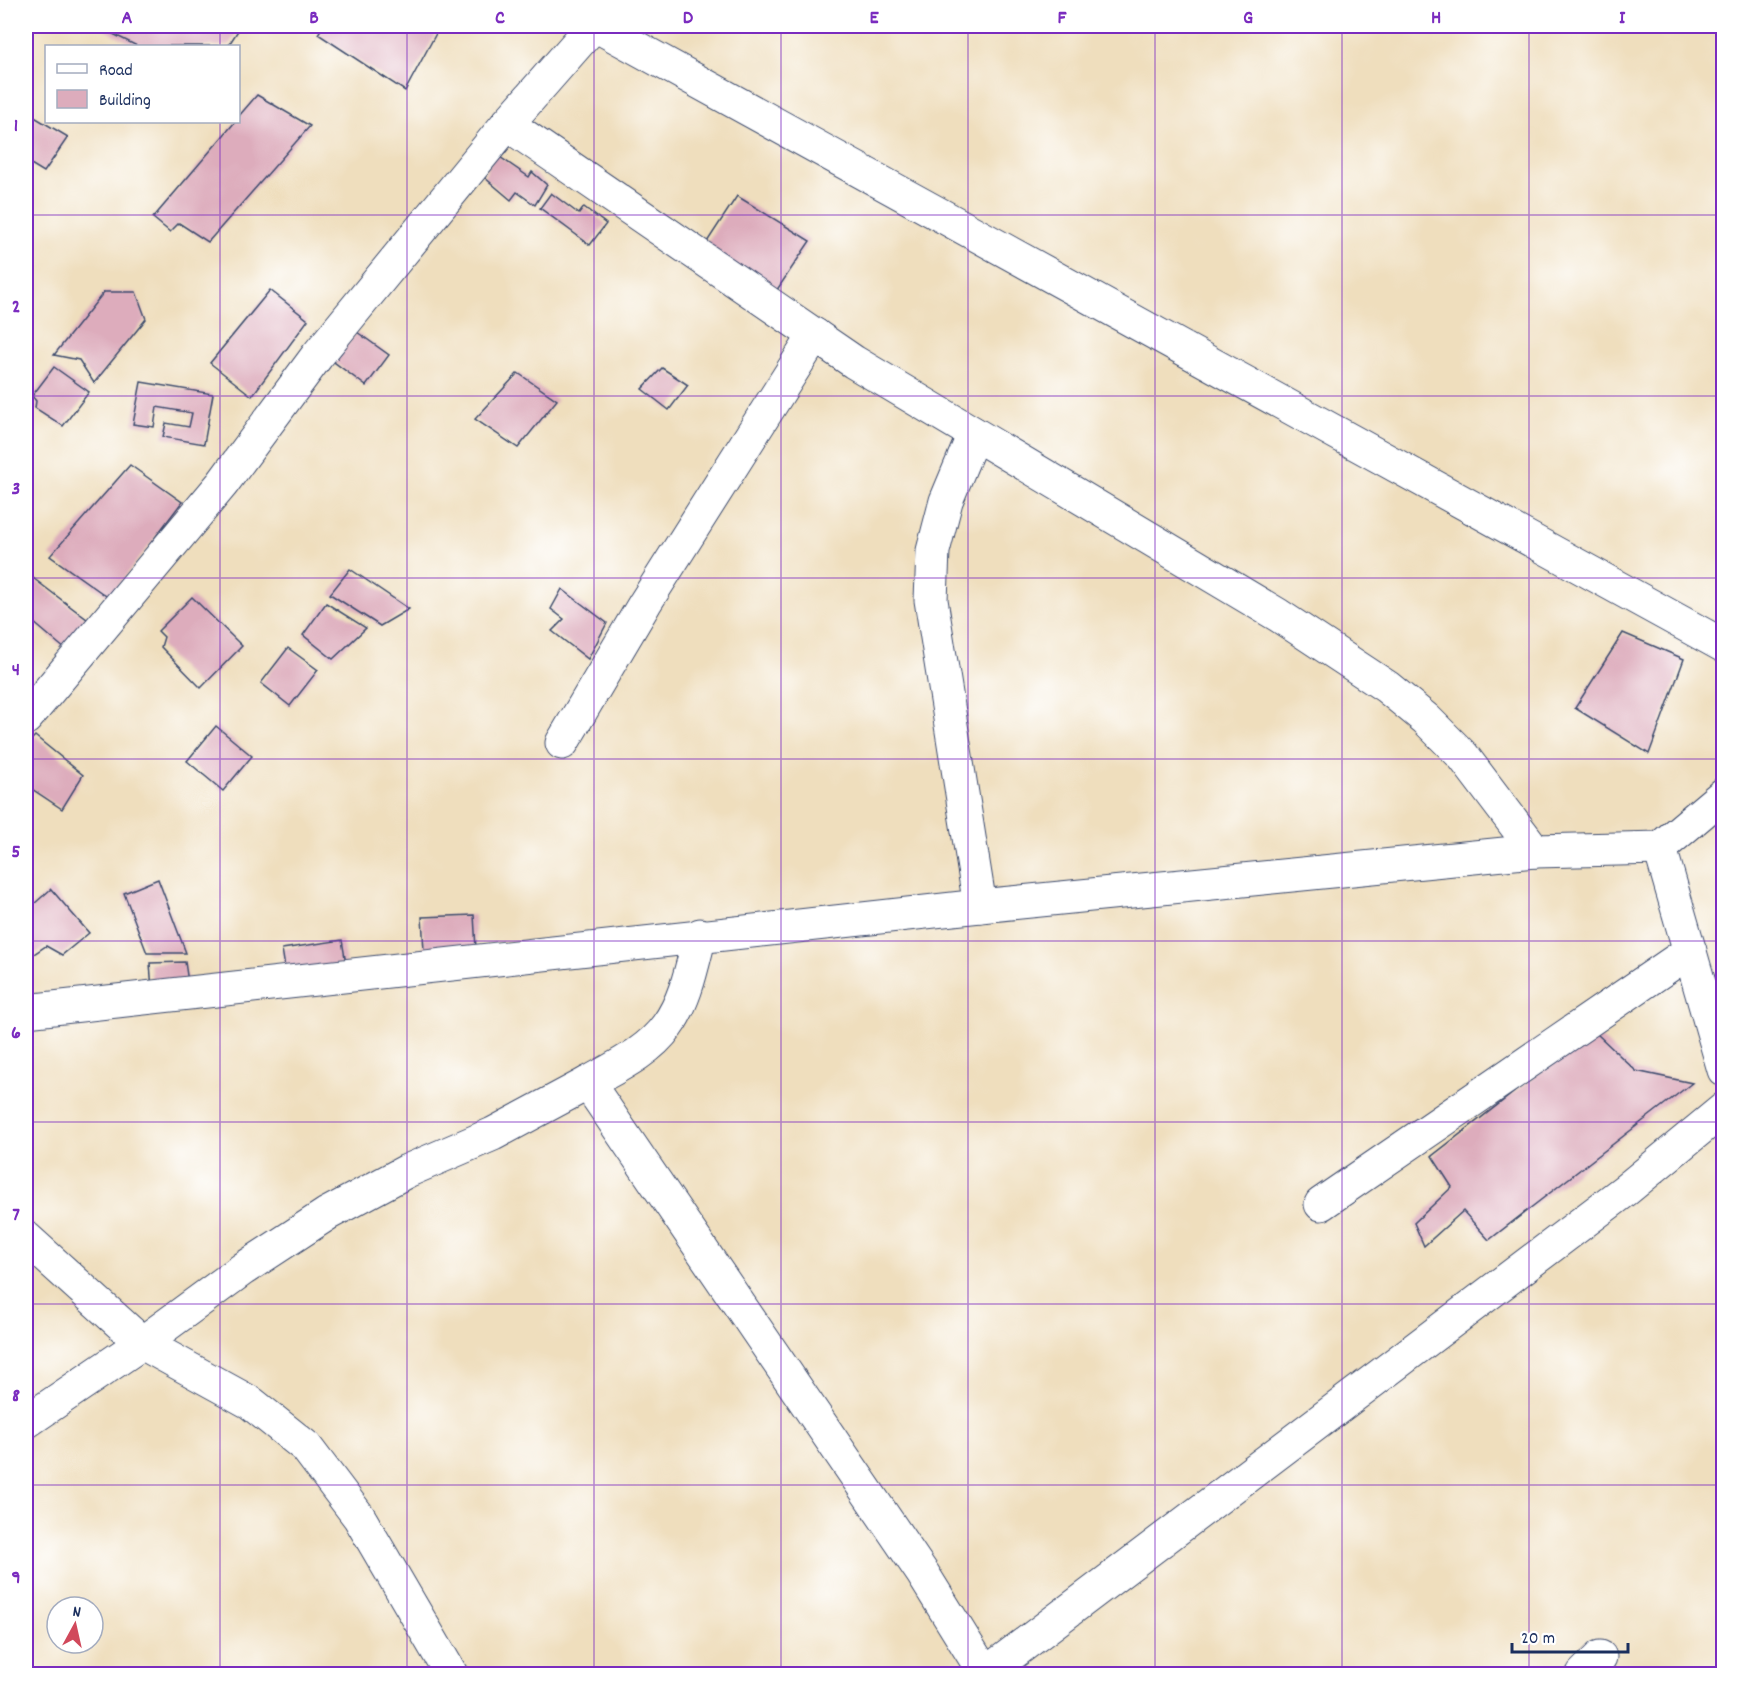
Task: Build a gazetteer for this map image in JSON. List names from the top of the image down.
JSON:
{
  "legend": ["Road", "Building"],
  "scale_bar": "20 m",
  "north": "top",
  "grid": {
    "columns": [
      "A",
      "B",
      "C",
      "D",
      "E",
      "F",
      "G",
      "H",
      "I"
    ],
    "rows": [
      "1",
      "2",
      "3",
      "4",
      "5",
      "6",
      "7",
      "8",
      "9"
    ]
  }
}
